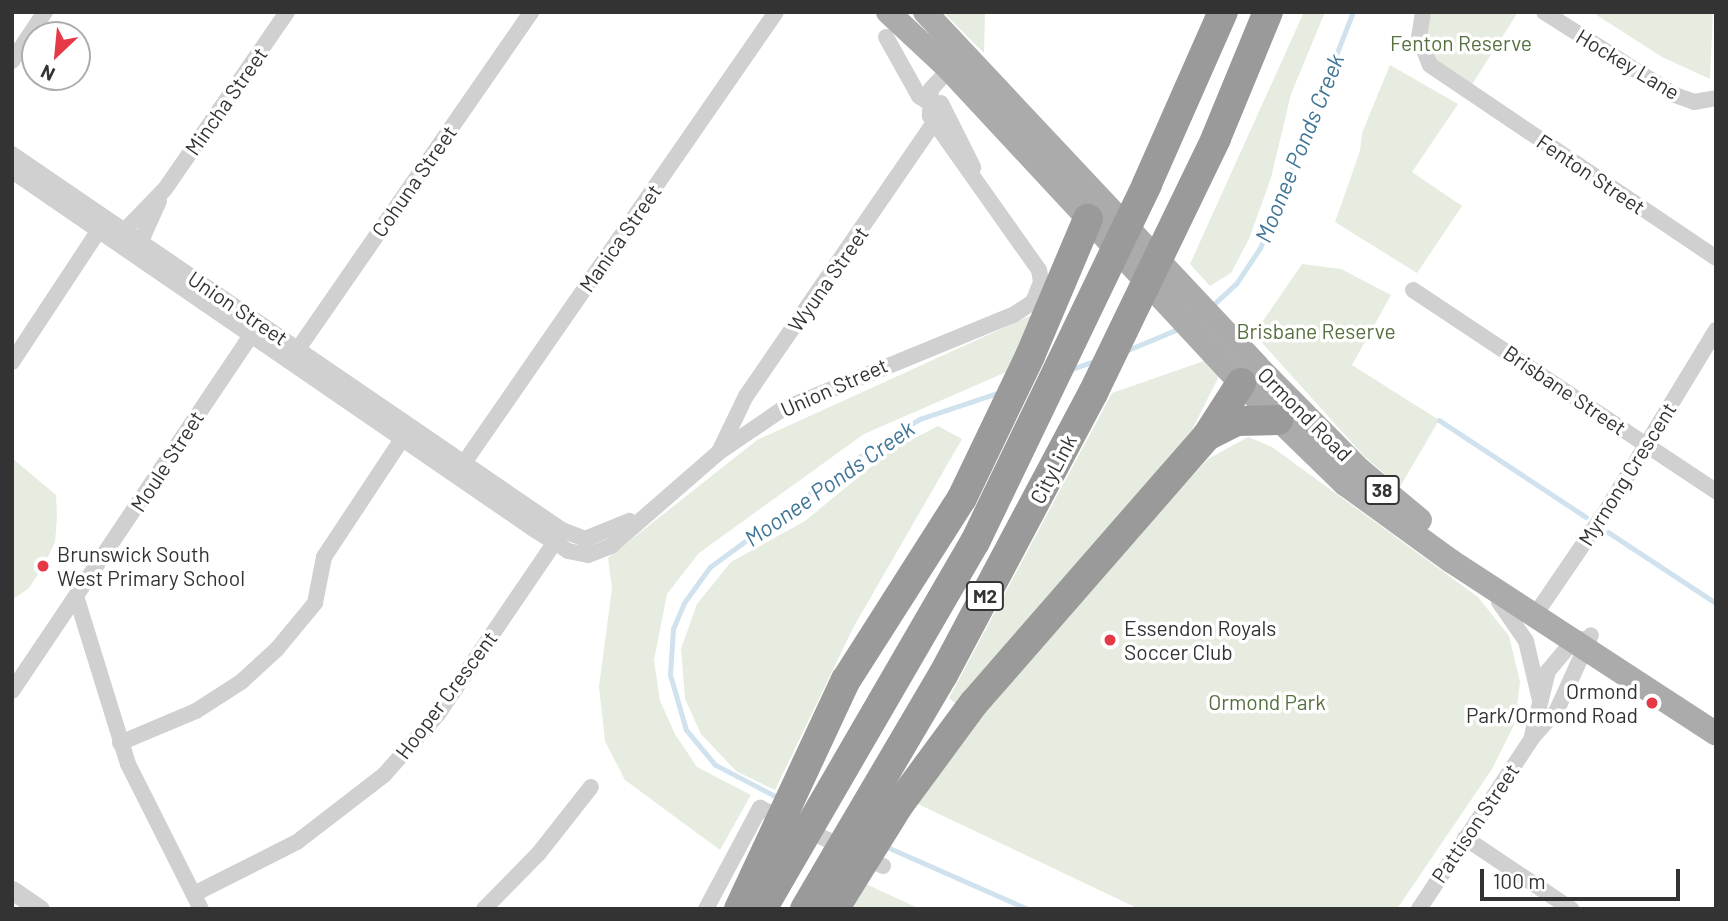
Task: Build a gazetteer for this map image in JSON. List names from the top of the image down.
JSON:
{
  "streets": {
    "highway": ["CityLink", "M2"],
    "main road": ["Ormond Road", "38"],
    "street": [
      "Hockey Lane",
      "Mincha Street",
      "Fenton Street",
      "Cohuna Street",
      "Manica Street",
      "Wyuna Street",
      "Union Street",
      "Brisbane Street",
      "Moule Street",
      "Myrnong Crescent",
      "Hooper Crescent",
      "Pattison Street"
    ]
  },
  "crossings": [
    ["Mincha Street", "Union Street"],
    ["Cohuna Street", "Union Street"],
    ["Manica Street", "Union Street"],
    ["Wyuna Street", "Union Street"],
    ["Wyuna Street", "Ormond Road"],
    ["Wyuna Street", "38"],
    ["Union Street", "Moule Street"],
    ["Union Street", "Hooper Crescent"],
    ["Brisbane Street", "Myrnong Crescent"],
    ["Ormond Road", "Myrnong Crescent"],
    ["Ormond Road", "38"],
    ["Ormond Road", "Pattison Street"]
  ],
  "water": ["Moonee Ponds Creek"],
  "parks": ["Fenton Reserve", "Brisbane Reserve", "Ormond Park"],
  "places": ["Brunswick South West Primary School", "Essendon Royals Soccer Club", "Ormond Park/Ormond Road"],
  "scale_bar": "100 m",
  "north": "bottom left"
}
